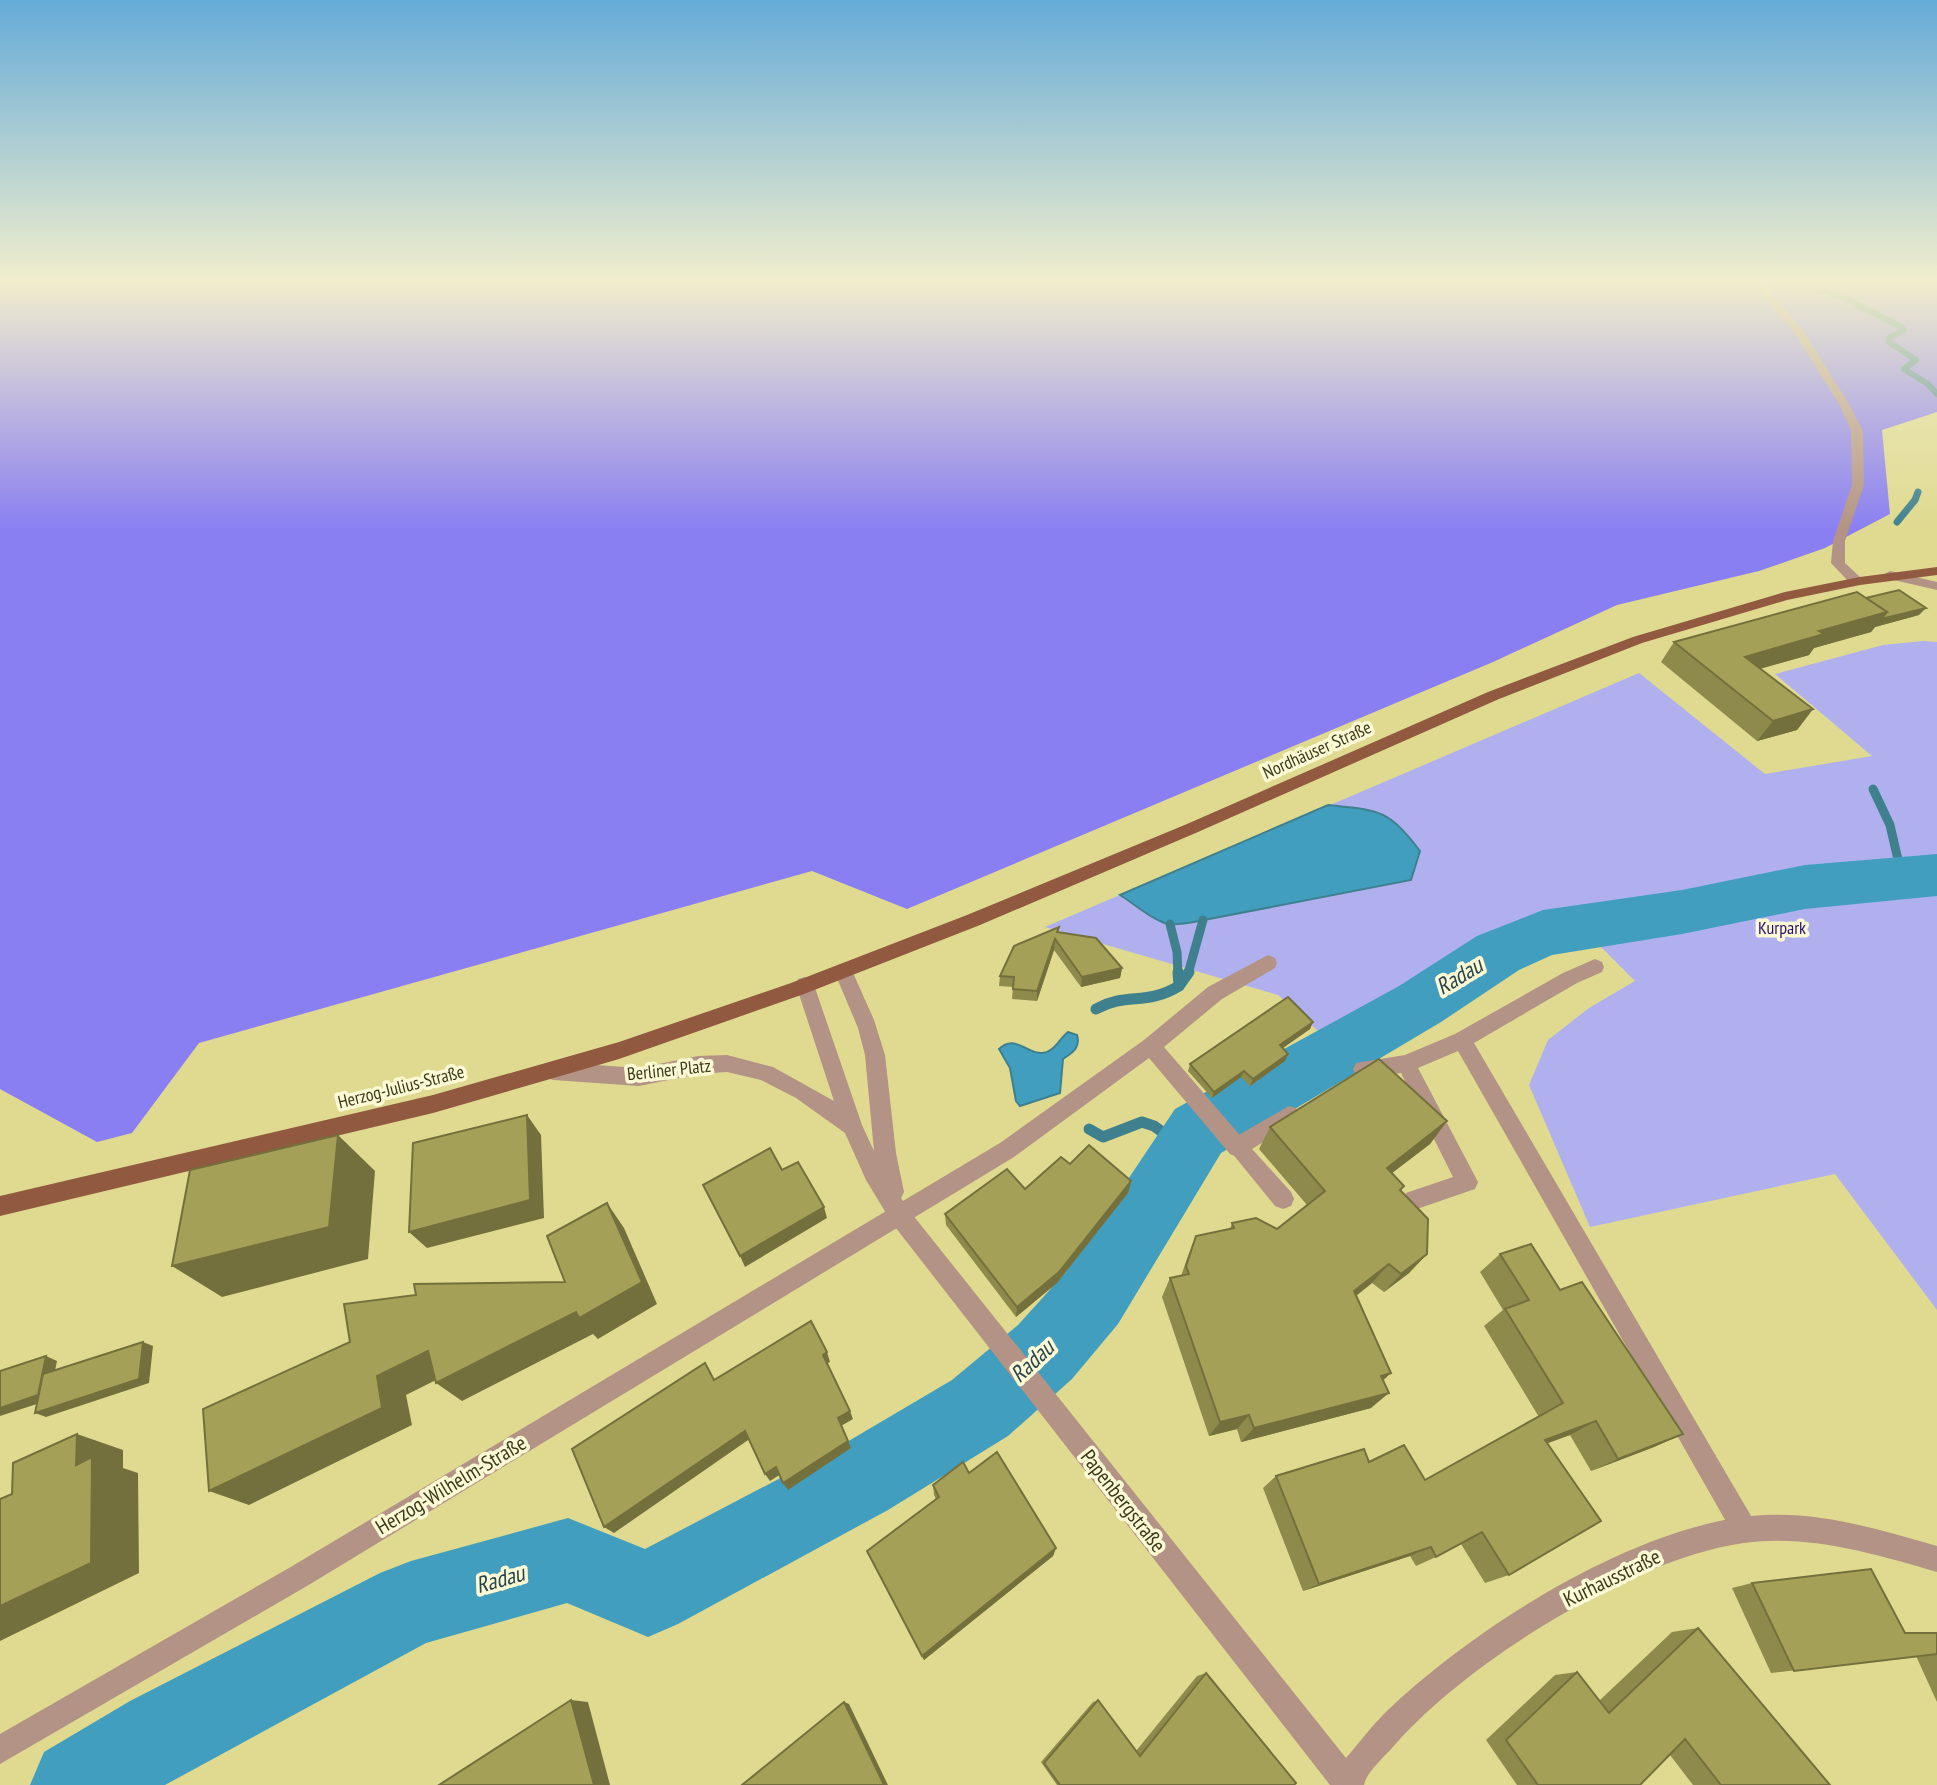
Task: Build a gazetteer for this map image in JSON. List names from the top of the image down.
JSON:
{
  "streets": {
    "main road": ["Nordhäuser Straße", "Herzog-Julius-Straße"],
    "street": [
      "Berliner Platz",
      "Herzog-Wilhelm-Straße",
      "Papenbergstraße",
      "Kurhausstraße"
    ]
  },
  "crossings": [
    ["Nordhäuser Straße", "Berliner Platz"],
    ["Nordhäuser Straße", "Herzog-Julius-Straße"],
    ["Berliner Platz", "Herzog-Julius-Straße"],
    ["Berliner Platz", "Herzog-Wilhelm-Straße"],
    ["Berliner Platz", "Papenbergstraße"],
    ["Herzog-Wilhelm-Straße", "Papenbergstraße"],
    ["Papenbergstraße", "Kurhausstraße"]
  ],
  "water": ["Radau"],
  "parks": ["Kurpark"]
}
